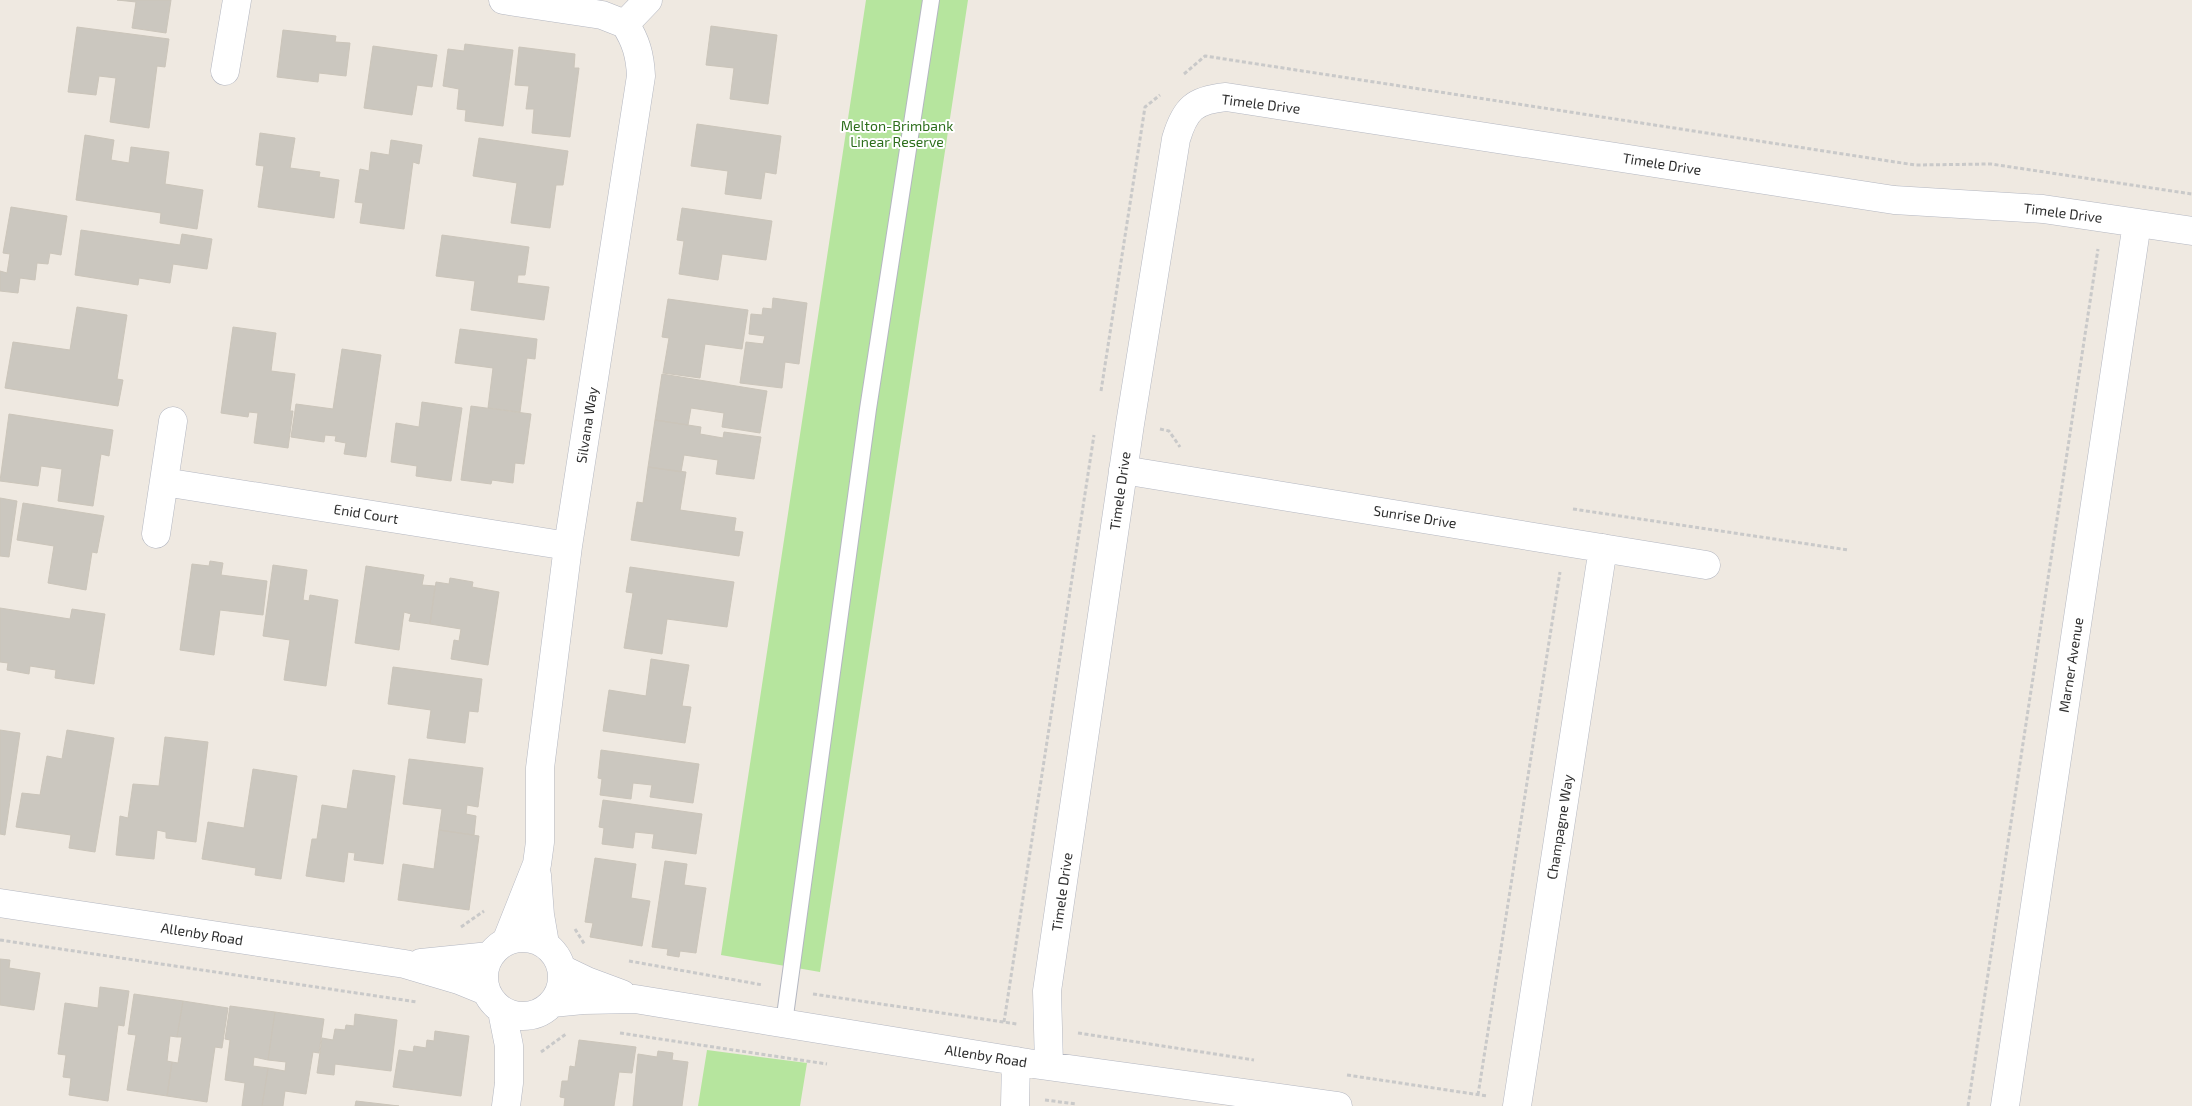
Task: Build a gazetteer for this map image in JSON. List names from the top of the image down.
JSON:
{
  "streets": {
    "street": [
      "Timele Drive",
      "Silvana Way",
      "Enid Court",
      "Sunrise Drive",
      "Marner Avenue",
      "Champagne Way",
      "Allenby Road"
    ]
  },
  "crossings": [
    ["Timele Drive", "Sunrise Drive"],
    ["Timele Drive", "Marner Avenue"],
    ["Timele Drive", "Allenby Road"],
    ["Silvana Way", "Enid Court"],
    ["Silvana Way", "Allenby Road"],
    ["Sunrise Drive", "Champagne Way"]
  ],
  "parks": ["Melton-Brimbank Linear Reserve"]
}
